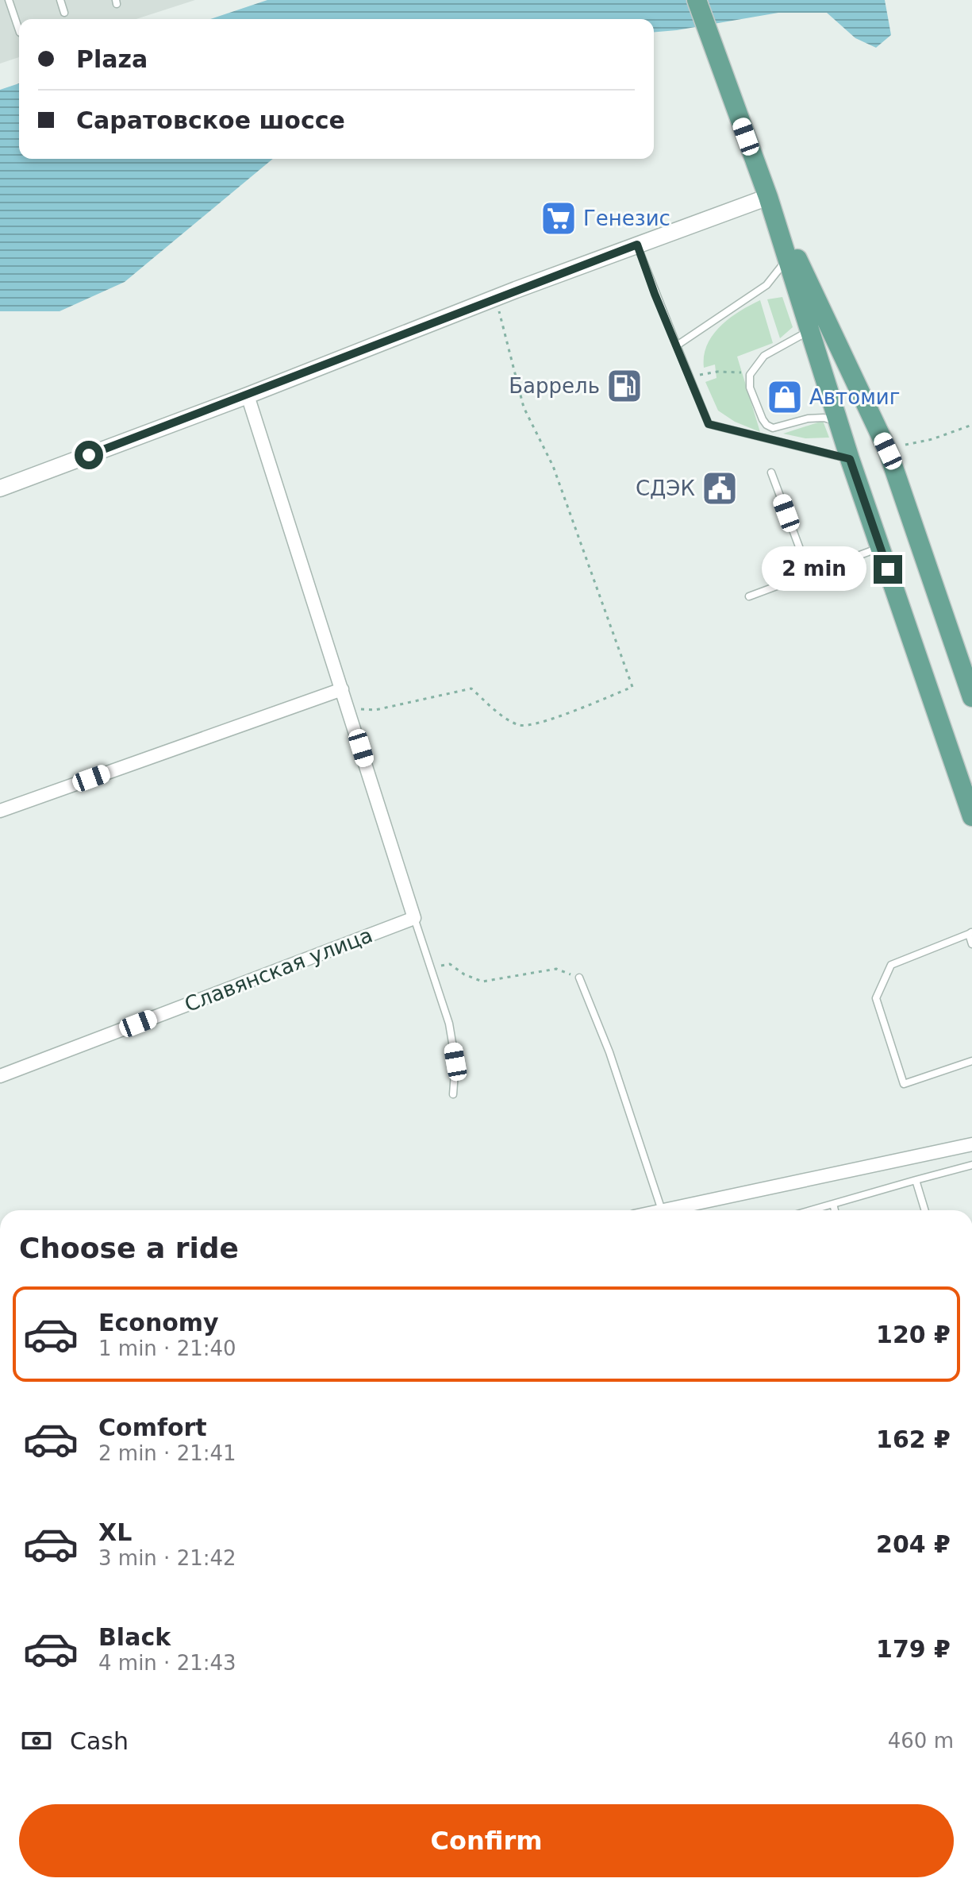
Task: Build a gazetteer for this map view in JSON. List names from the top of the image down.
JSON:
{
  "streets": {
    "street": ["Славянская улица"]
  },
  "places": {
    "supermarket": ["Генезис"],
    "fuel station": ["Баррель"],
    "shop": ["Автомиг"],
    "public building": ["СДЭК"]
  },
  "page": {
    "banner": ["Plaza", "Саратовское шоссе"],
    "bubble": "2 min",
    "heading": "Choose a ride",
    "list": [
      {
        "name": "Economy",
        "note": "1 min · 21:40",
        "value": "120 ₽"
      },
      {
        "name": "Comfort",
        "note": "2 min · 21:41",
        "value": "162 ₽"
      },
      {
        "name": "XL",
        "note": "3 min · 21:42",
        "value": "204 ₽"
      },
      {
        "name": "Black",
        "note": "4 min · 21:43",
        "value": "179 ₽"
      }
    ],
    "pay": ["Cash", "460 m"],
    "buttons": "Confirm"
  }
}
